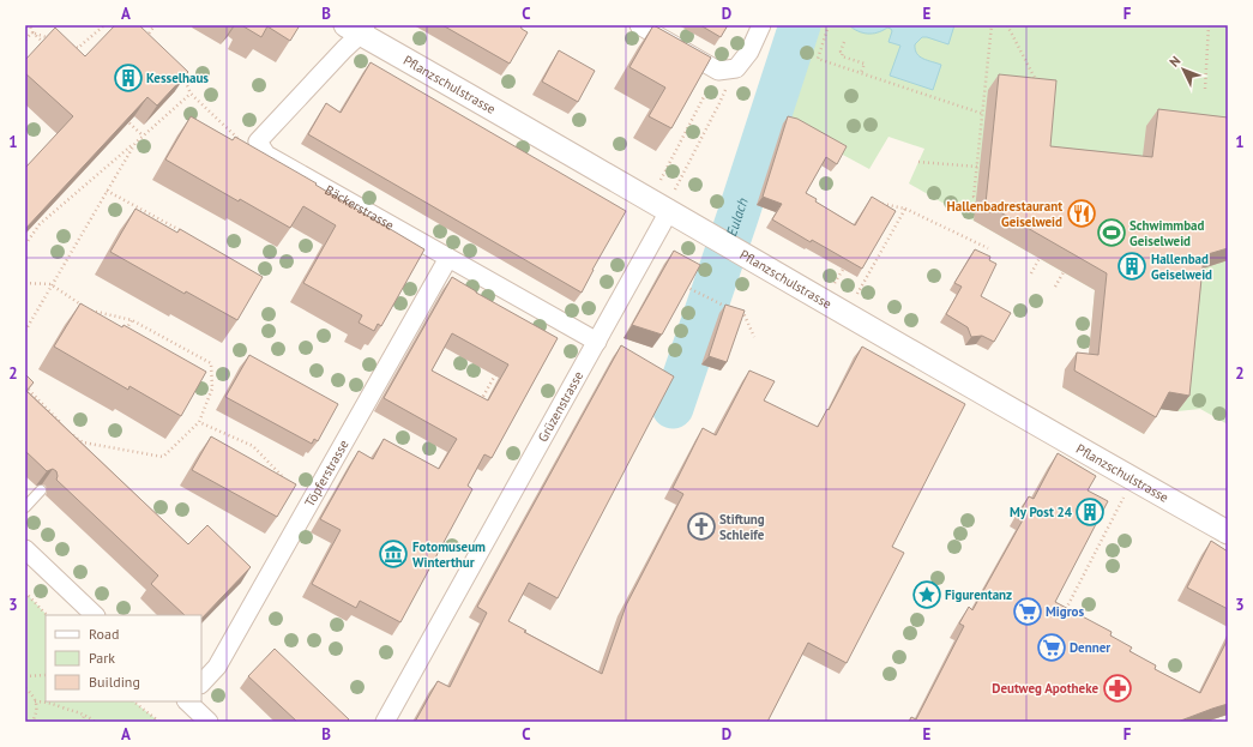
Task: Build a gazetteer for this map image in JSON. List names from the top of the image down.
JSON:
{
  "streets": {
    "street": [
      "Pflanzschulstrasse",
      "Bäckerstrasse",
      "Grüzenstrasse",
      "Töpferstrasse"
    ]
  },
  "crossings": [
    ["Pflanzschulstrasse", "Grüzenstrasse"],
    ["Bäckerstrasse", "Grüzenstrasse"],
    ["Bäckerstrasse", "Töpferstrasse"]
  ],
  "water": ["Eulach"],
  "places": {
    "building": ["Kesselhaus", "Hallenbad Geiselweid", "My Post 24"],
    "restaurant": ["Hallenbadrestaurant Geiselweid"],
    "sports": ["Schwimmbad Geiselweid"],
    "church": ["Stiftung Schleife"],
    "museum": ["Fotomuseum Winterthur"],
    "place": ["Figurentanz"],
    "supermarket": ["Migros", "Denner"],
    "pharmacy": ["Deutweg Apotheke"]
  },
  "legend": ["Road", "Park", "Building"],
  "north": "top left",
  "grid": {
    "columns": [
      "A",
      "B",
      "C",
      "D",
      "E",
      "F"
    ],
    "rows": ["1", "2", "3"]
  }
}
